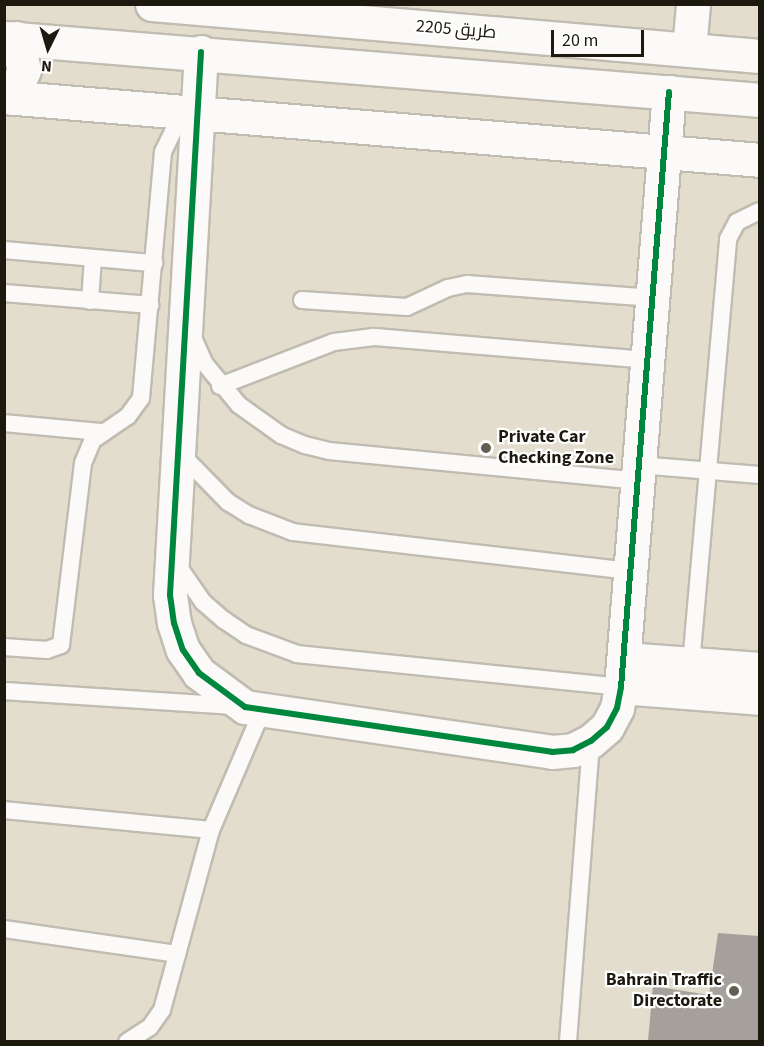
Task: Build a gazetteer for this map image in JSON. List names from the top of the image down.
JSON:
{
  "streets": {
    "street": ["طريق 2205"]
  },
  "places": ["Private Car Checking Zone", "Bahrain Traffic Directorate"],
  "scale_bar": "20 m",
  "north": "bottom"
}
